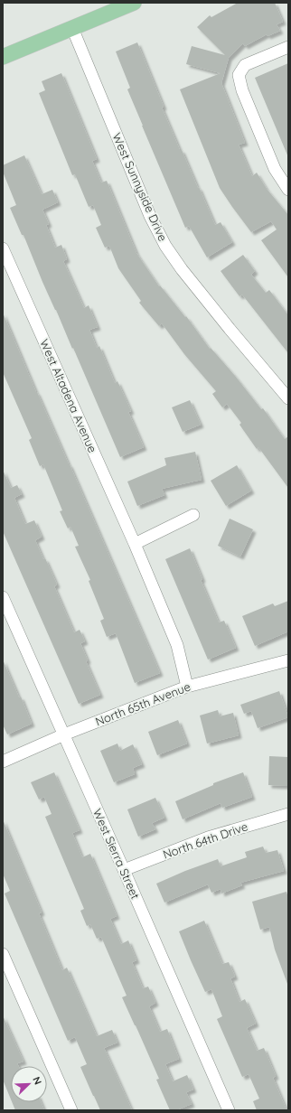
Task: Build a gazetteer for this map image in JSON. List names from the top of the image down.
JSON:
{
  "streets": {
    "street": [
      "West Sunnyside Drive",
      "West Altadena Avenue",
      "North 65th Avenue",
      "North 64th Drive",
      "West Sierra Street"
    ]
  },
  "crossings": [
    ["West Altadena Avenue", "North 65th Avenue"],
    ["North 65th Avenue", "West Sierra Street"],
    ["North 64th Drive", "West Sierra Street"]
  ],
  "north": "top right"
}
